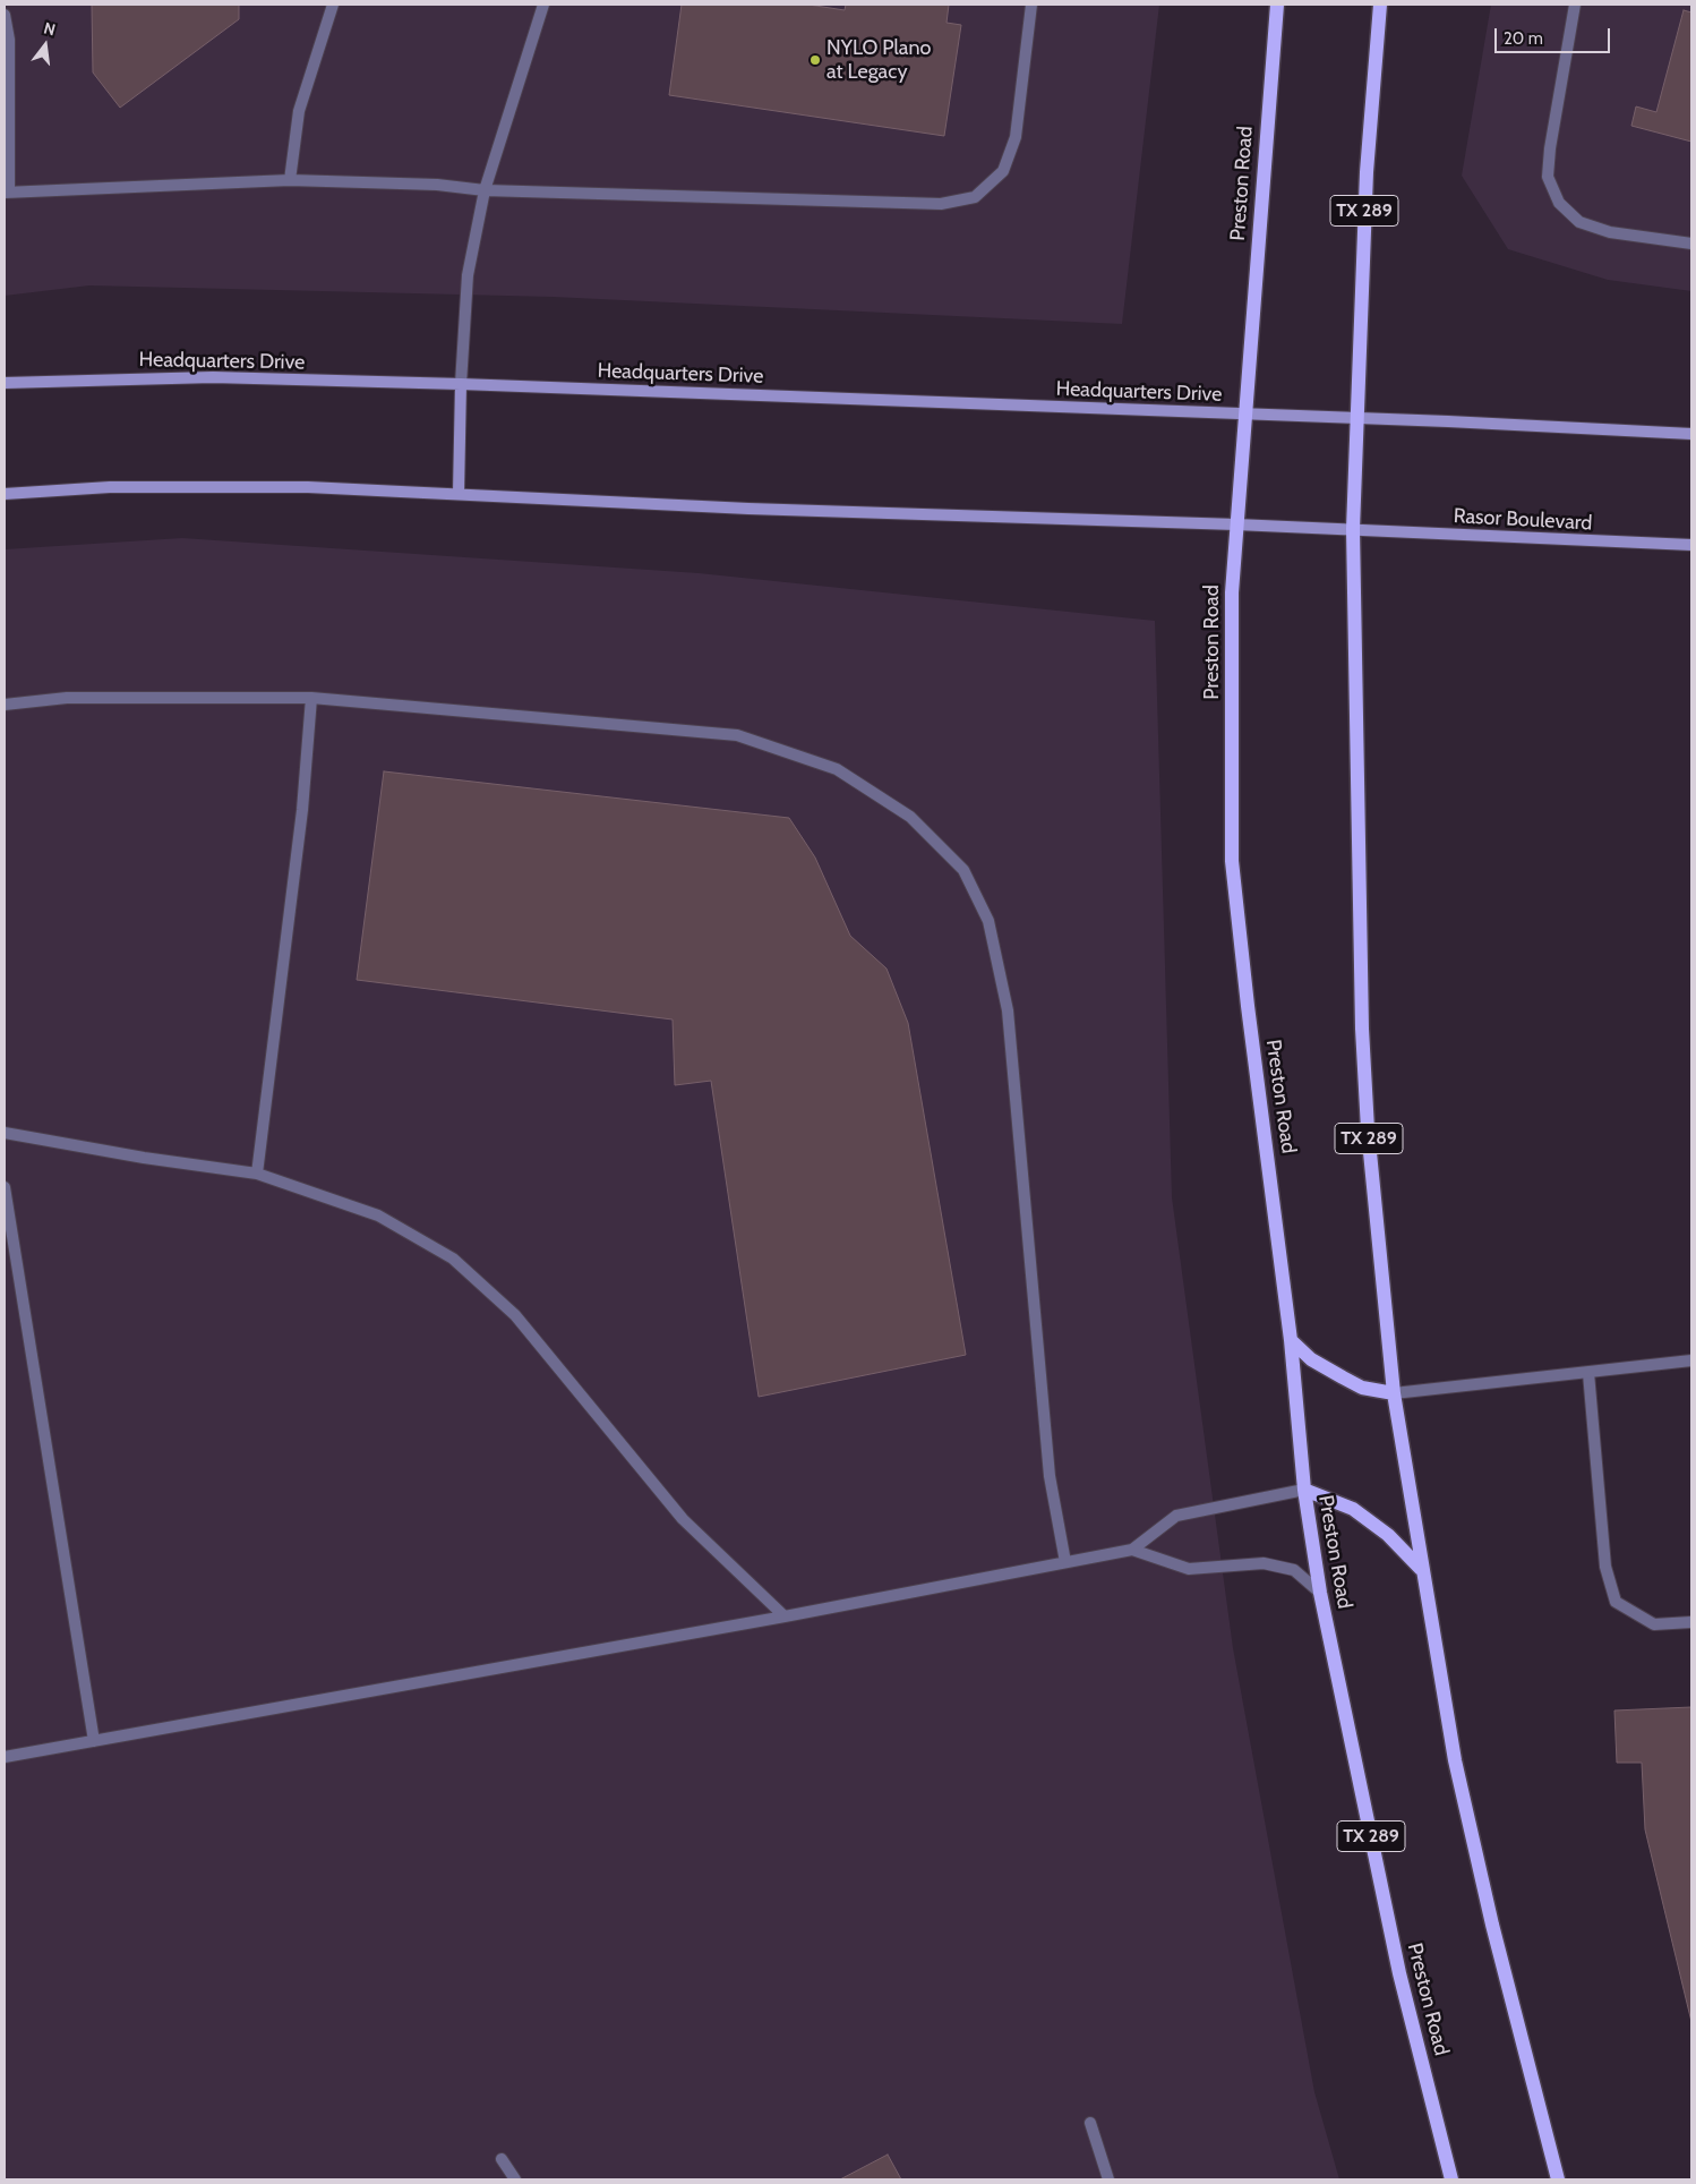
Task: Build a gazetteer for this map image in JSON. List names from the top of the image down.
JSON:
{
  "streets": {
    "main road": [
      "Preston Road",
      "TX 289",
      "Headquarters Drive",
      "Rasor Boulevard"
    ]
  },
  "crossings": [
    ["Preston Road", "Headquarters Drive"],
    ["TX 289", "Headquarters Drive"],
    ["TX 289", "Rasor Boulevard"]
  ],
  "places": ["NYLO Plano at Legacy"],
  "scale_bar": "20 m",
  "north": "top"
}
